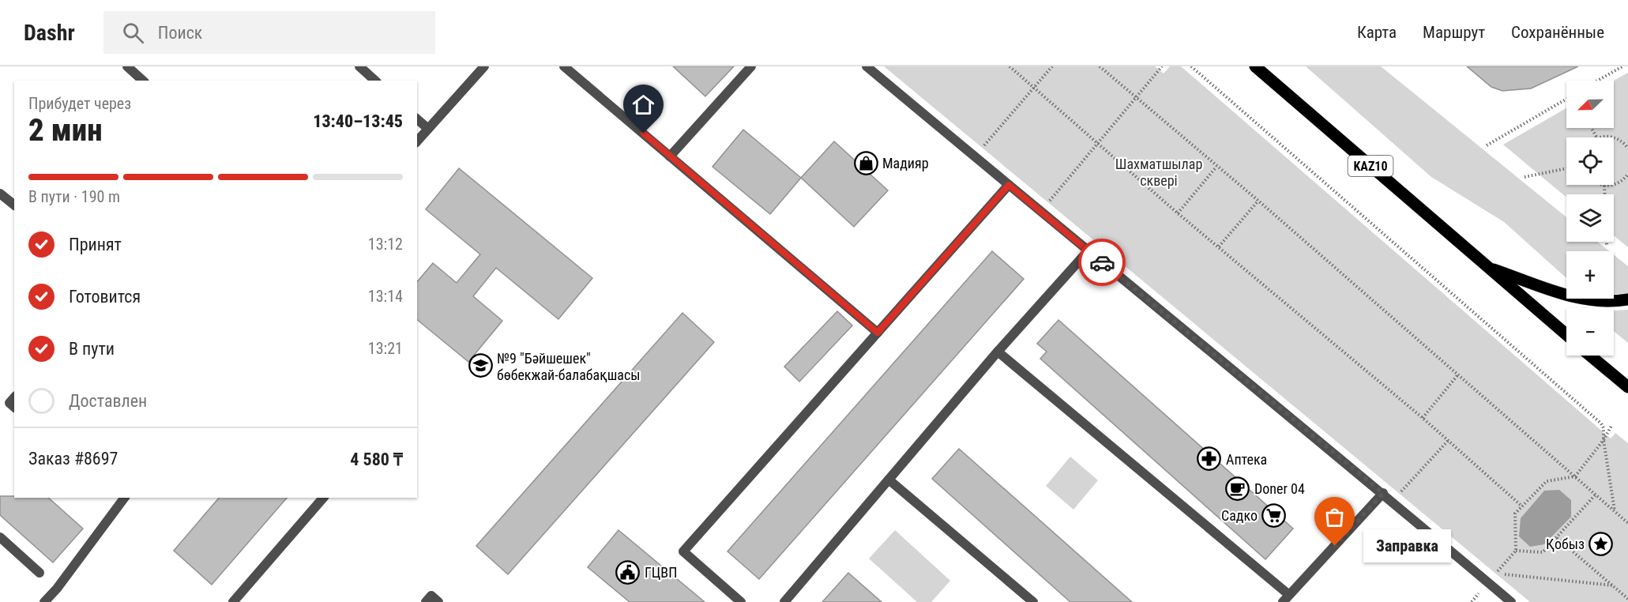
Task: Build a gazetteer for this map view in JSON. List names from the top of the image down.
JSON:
{
  "streets": {
    "main road": ["KAZ10"]
  },
  "parks": ["Шахматшылар сквері"],
  "places": {
    "shop": ["Мадияр"],
    "school or university": ["№9 \"Бәйшешек\" бөбекжай-балабақшасы"],
    "pharmacy": ["Аптека"],
    "cafe": ["Doner 04"],
    "supermarket": ["Садко"],
    "place": ["Қобыз"],
    "other": ["Заправка"],
    "public building": ["ГЦВП"]
  },
  "north": "bottom left",
  "page": {
    "header": "Dashr",
    "search": "Поиск",
    "nav": ["Карта", "Маршрут", "Сохранённые"],
    "map_buttons": ["+", "−"],
    "heading": ["2 мин", "Прибудет через", "13:40–13:45"],
    "panel": ["Заказ #8697", "4 580 ₸"],
    "bar": "В пути · 190 m",
    "list": [
      ["Принят", "13:12"],
      ["Готовится", "13:14"],
      ["В пути", "13:21"],
      "Доставлен"
    ],
    "bubble": "Заправка"
  }
}
